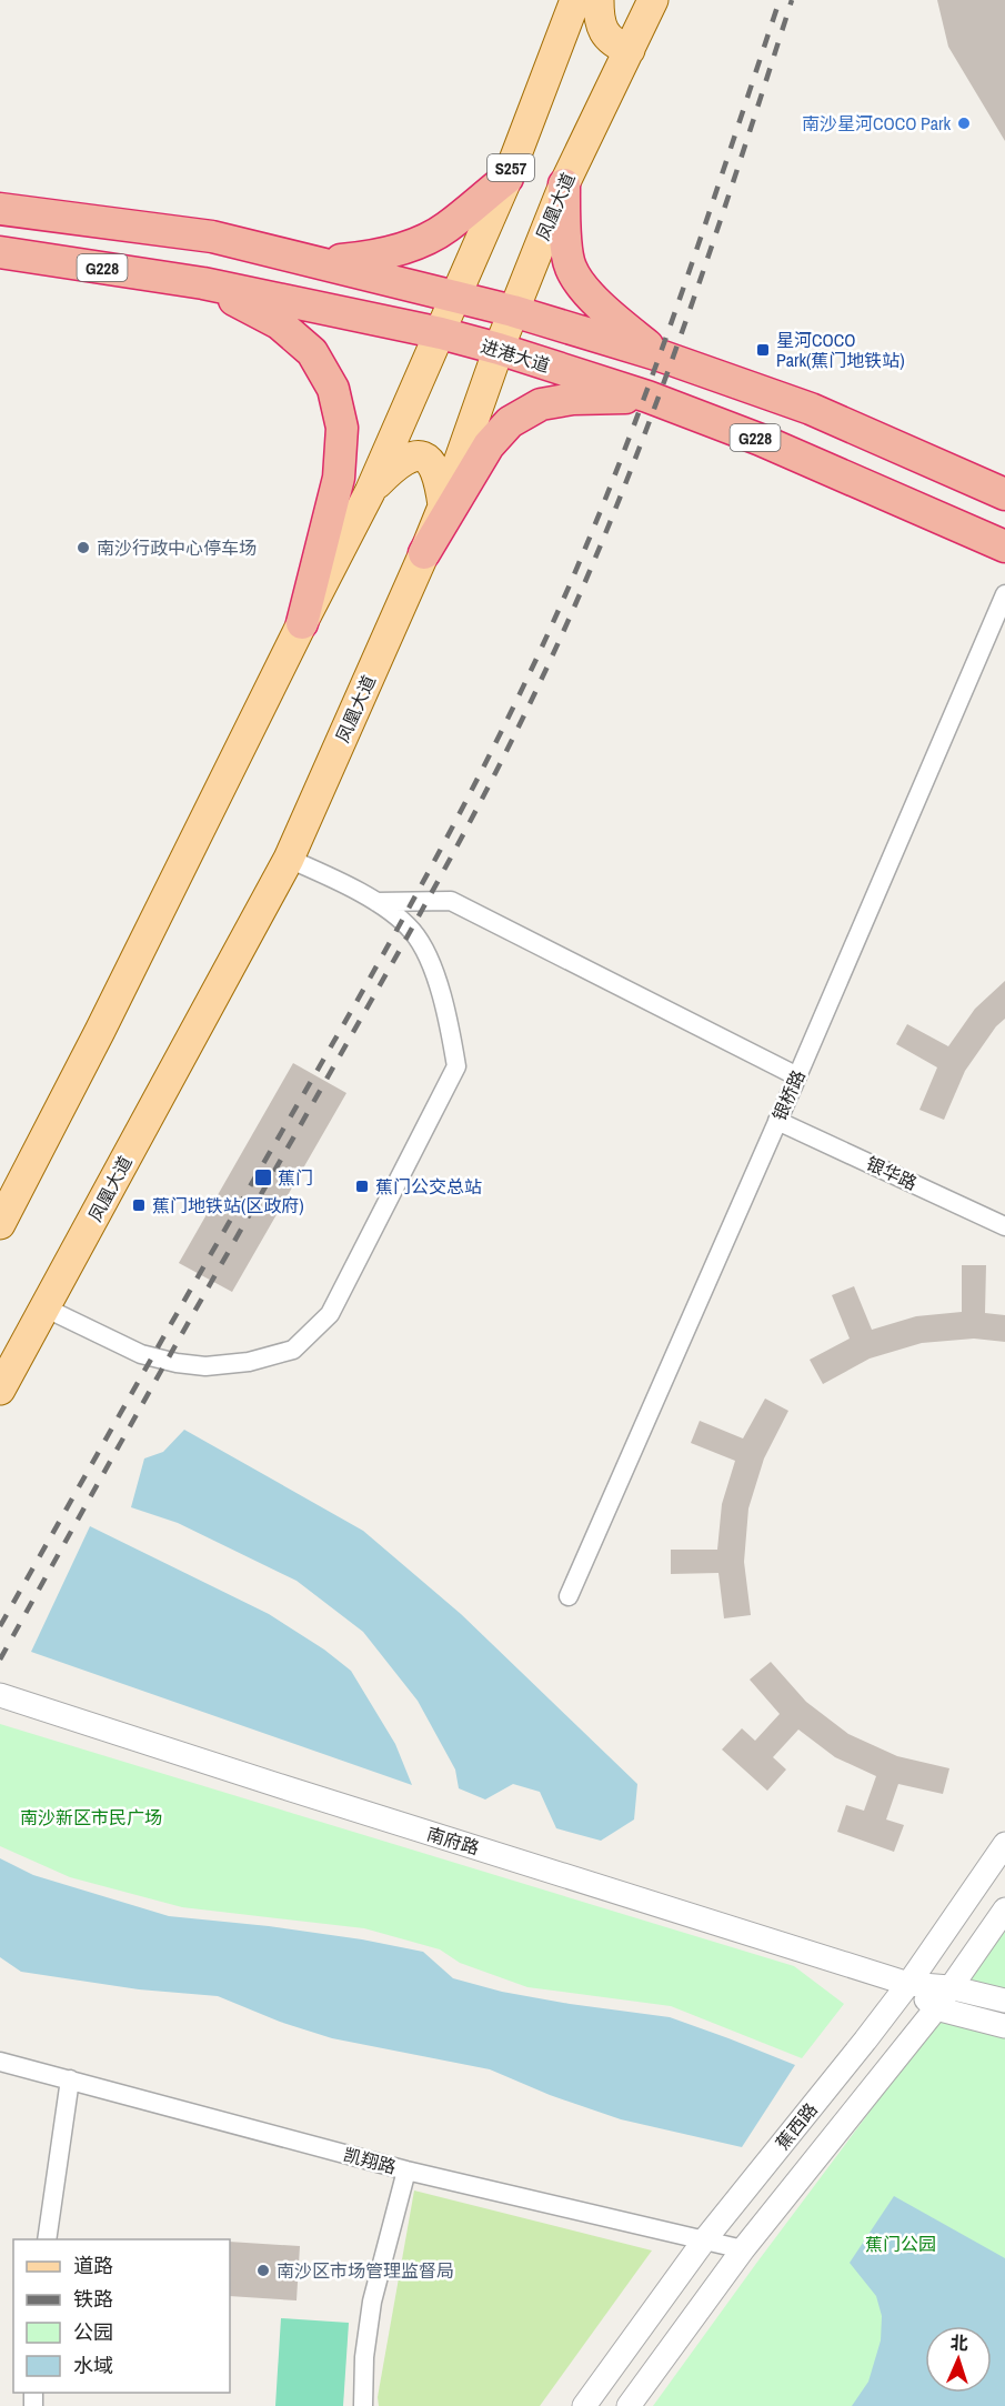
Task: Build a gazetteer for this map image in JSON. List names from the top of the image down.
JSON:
{
  "streets": {
    "highway": ["G228", "进港大道"],
    "main road": ["S257", "凤凰大道"],
    "street": [
      "银桥路",
      "银华路",
      "南府路",
      "蕉西路",
      "凯翔路"
    ]
  },
  "crossings": [
    ["S257", "G228"],
    ["S257", "进港大道"],
    ["凤凰大道", "G228"],
    ["凤凰大道", "进港大道"],
    ["银桥路", "银华路"],
    ["南府路", "蕉西路"],
    ["蕉西路", "凯翔路"]
  ],
  "parks": ["南沙新区市民广场", "蕉门公园"],
  "places": {
    "other": ["南沙星河COCO Park", "南沙行政中心停车场", "南沙区市场管理监督局"],
    "transit": [
      "星河COCO Park(蕉门地铁站)",
      "蕉门",
      "蕉门公交总站",
      "蕉门地铁站(区政府)"
    ]
  },
  "legend": [
    "道路",
    "铁路",
    "公园",
    "水域"
  ],
  "north": "top"
}
